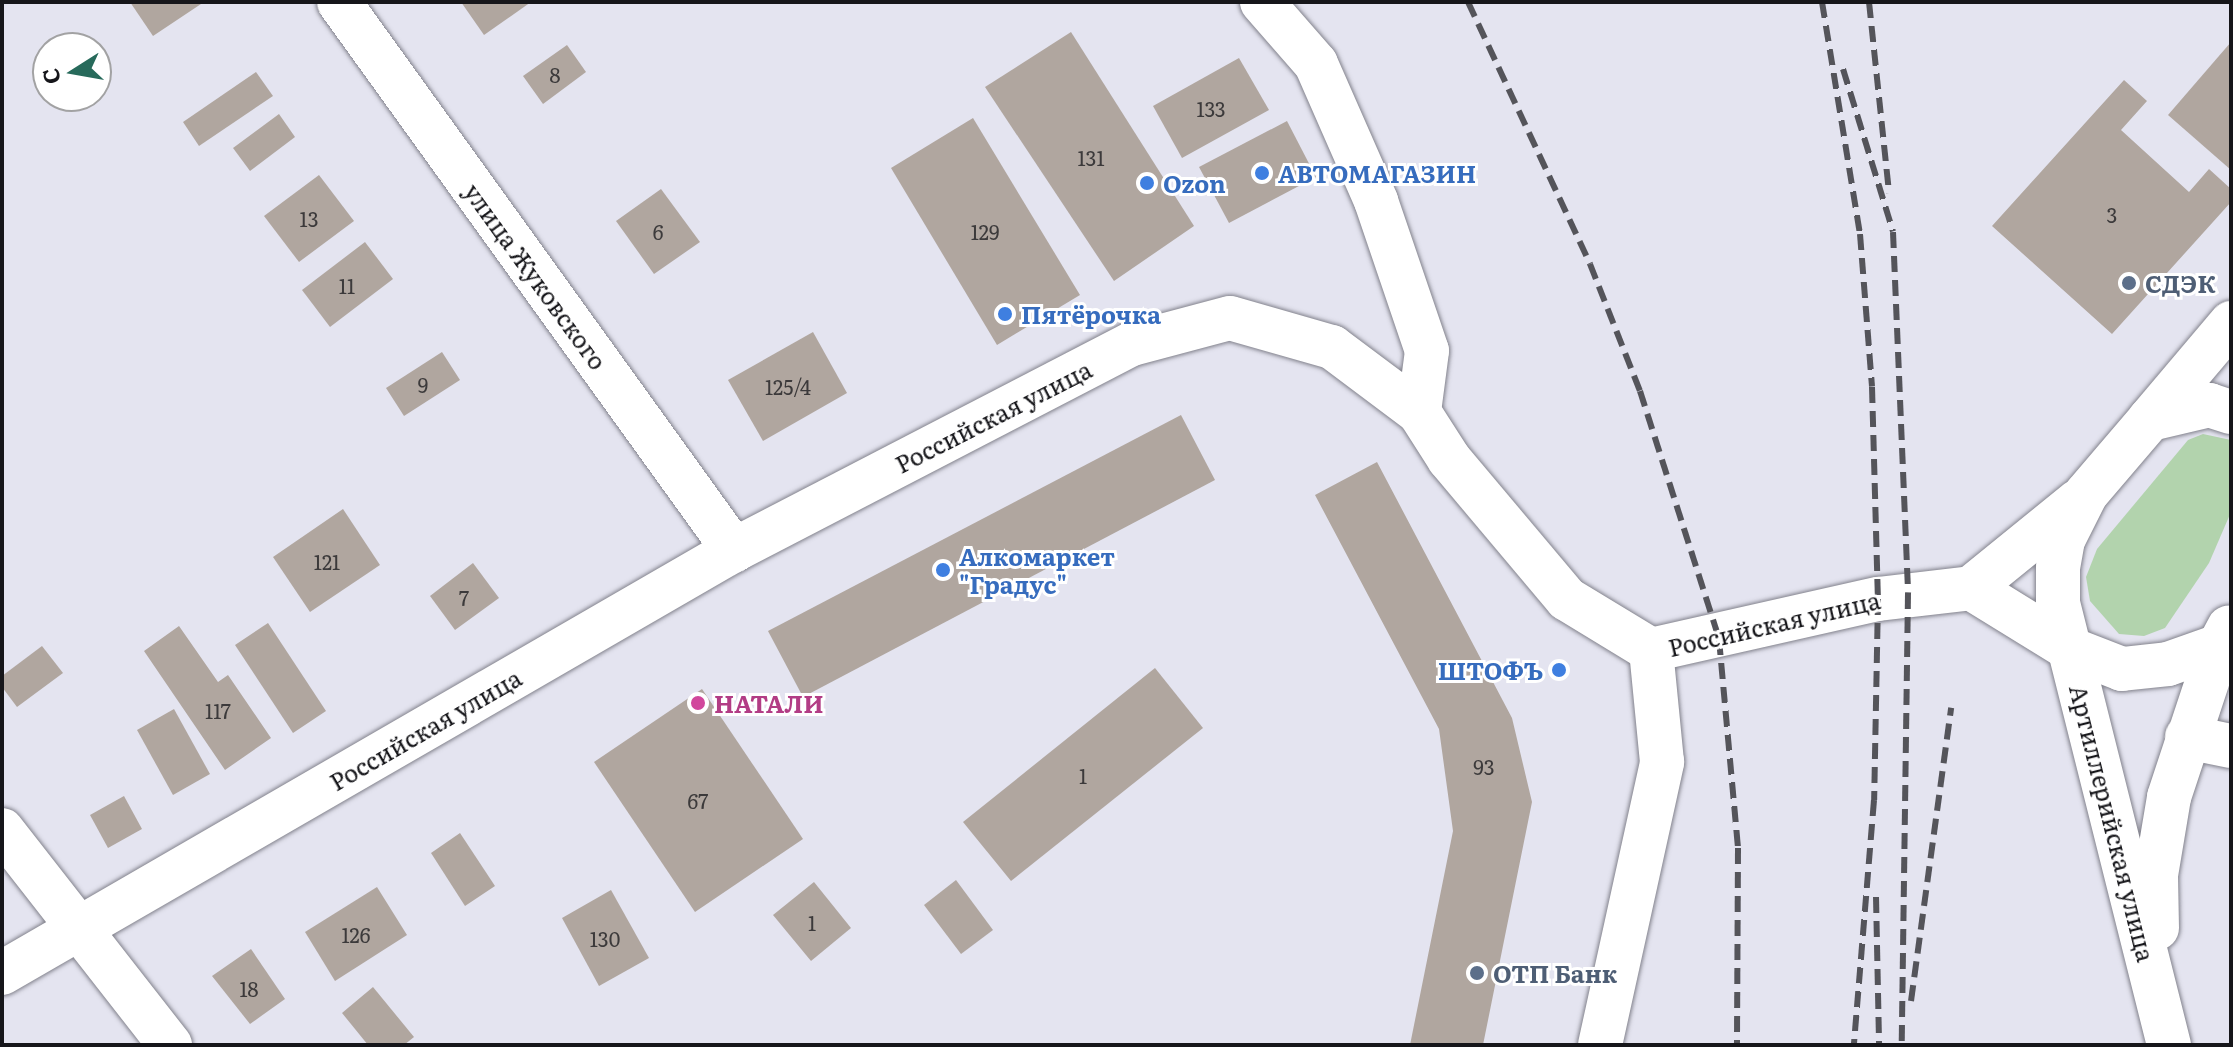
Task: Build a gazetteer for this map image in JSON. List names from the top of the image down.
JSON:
{
  "streets": {
    "main road": ["улица Жуковского", "Российская улица", "Артиллерийская улица"]
  },
  "crossings": [
    ["улица Жуковского", "Российская улица"],
    ["Российская улица", "Артиллерийская улица"]
  ],
  "places": [
    "АВТОМАГАЗИН",
    "Ozon",
    "СДЭК",
    "Пятёрочка",
    "Алкомаркет \"Градус\"",
    "ШТОФЪ",
    "НАТАЛИ",
    "ОТП Банк"
  ],
  "house_numbers": [
    "8",
    "133",
    "131",
    "3",
    "13",
    "6",
    "129",
    "11",
    "9",
    "125/4",
    "121",
    "7",
    "117",
    "93",
    "1",
    "67",
    "1",
    "126",
    "130",
    "18"
  ],
  "north": "left"
}
